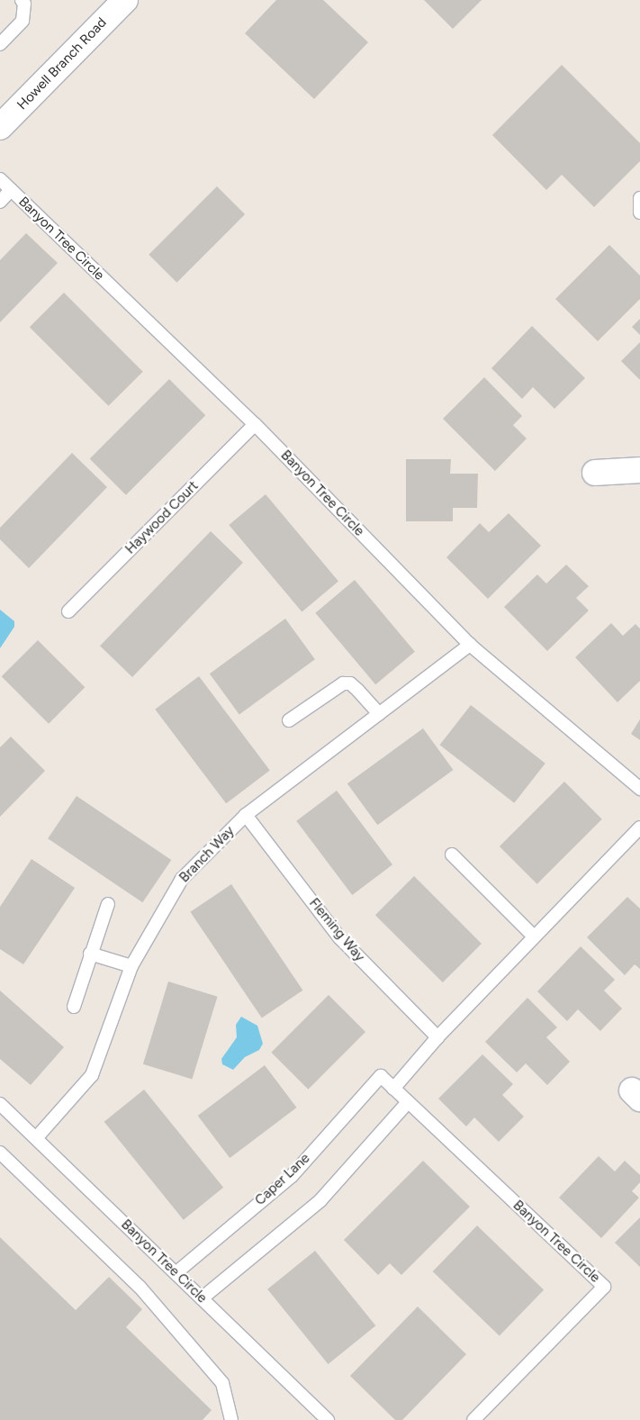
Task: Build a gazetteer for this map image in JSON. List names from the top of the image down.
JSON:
{
  "streets": {
    "main road": ["Howell Branch Road"],
    "lane": [
      "Banyon Tree Circle",
      "Haywood Court",
      "Branch Way",
      "Fleming Way",
      "Caper Lane"
    ]
  },
  "crossings": [
    ["Banyon Tree Circle", "Haywood Court"],
    ["Banyon Tree Circle", "Branch Way"],
    ["Banyon Tree Circle", "Caper Lane"],
    ["Branch Way", "Fleming Way"]
  ]
}
